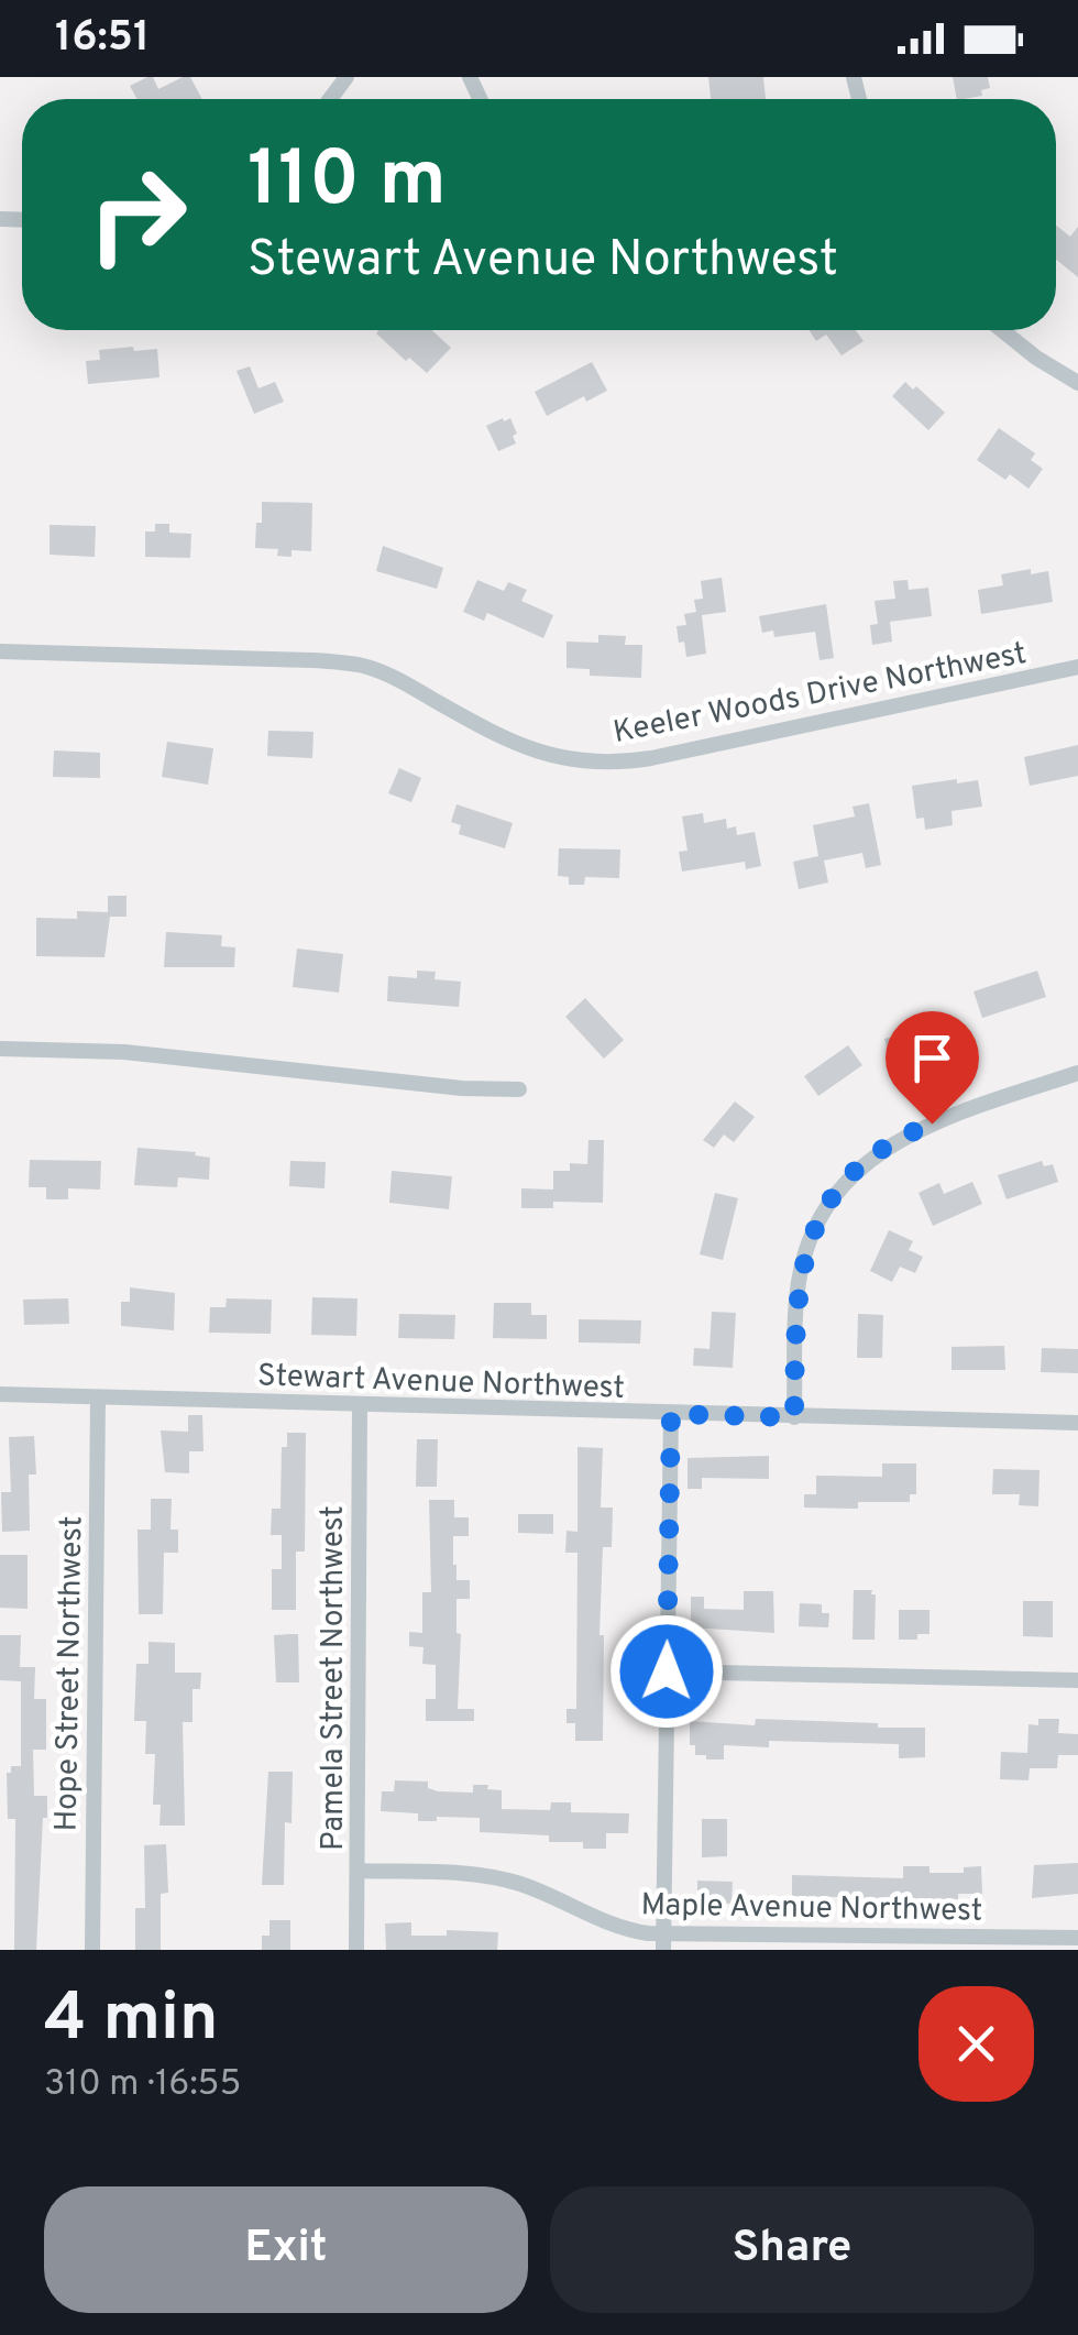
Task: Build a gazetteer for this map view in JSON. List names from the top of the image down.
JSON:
{
  "streets": {
    "street": [
      "Keeler Woods Drive Northwest",
      "Stewart Avenue Northwest",
      "Hope Street Northwest",
      "Pamela Street Northwest",
      "Maple Avenue Northwest"
    ]
  },
  "crossings": [
    ["Stewart Avenue Northwest", "Hope Street Northwest"],
    ["Stewart Avenue Northwest", "Pamela Street Northwest"],
    ["Pamela Street Northwest", "Maple Avenue Northwest"]
  ],
  "page": {
    "status": "16:51",
    "turn": ["110 m", "Stewart Avenue Northwest"],
    "heading": ["4 min", "310 m · 16:55"],
    "buttons": ["Exit", "Share"]
  }
}
